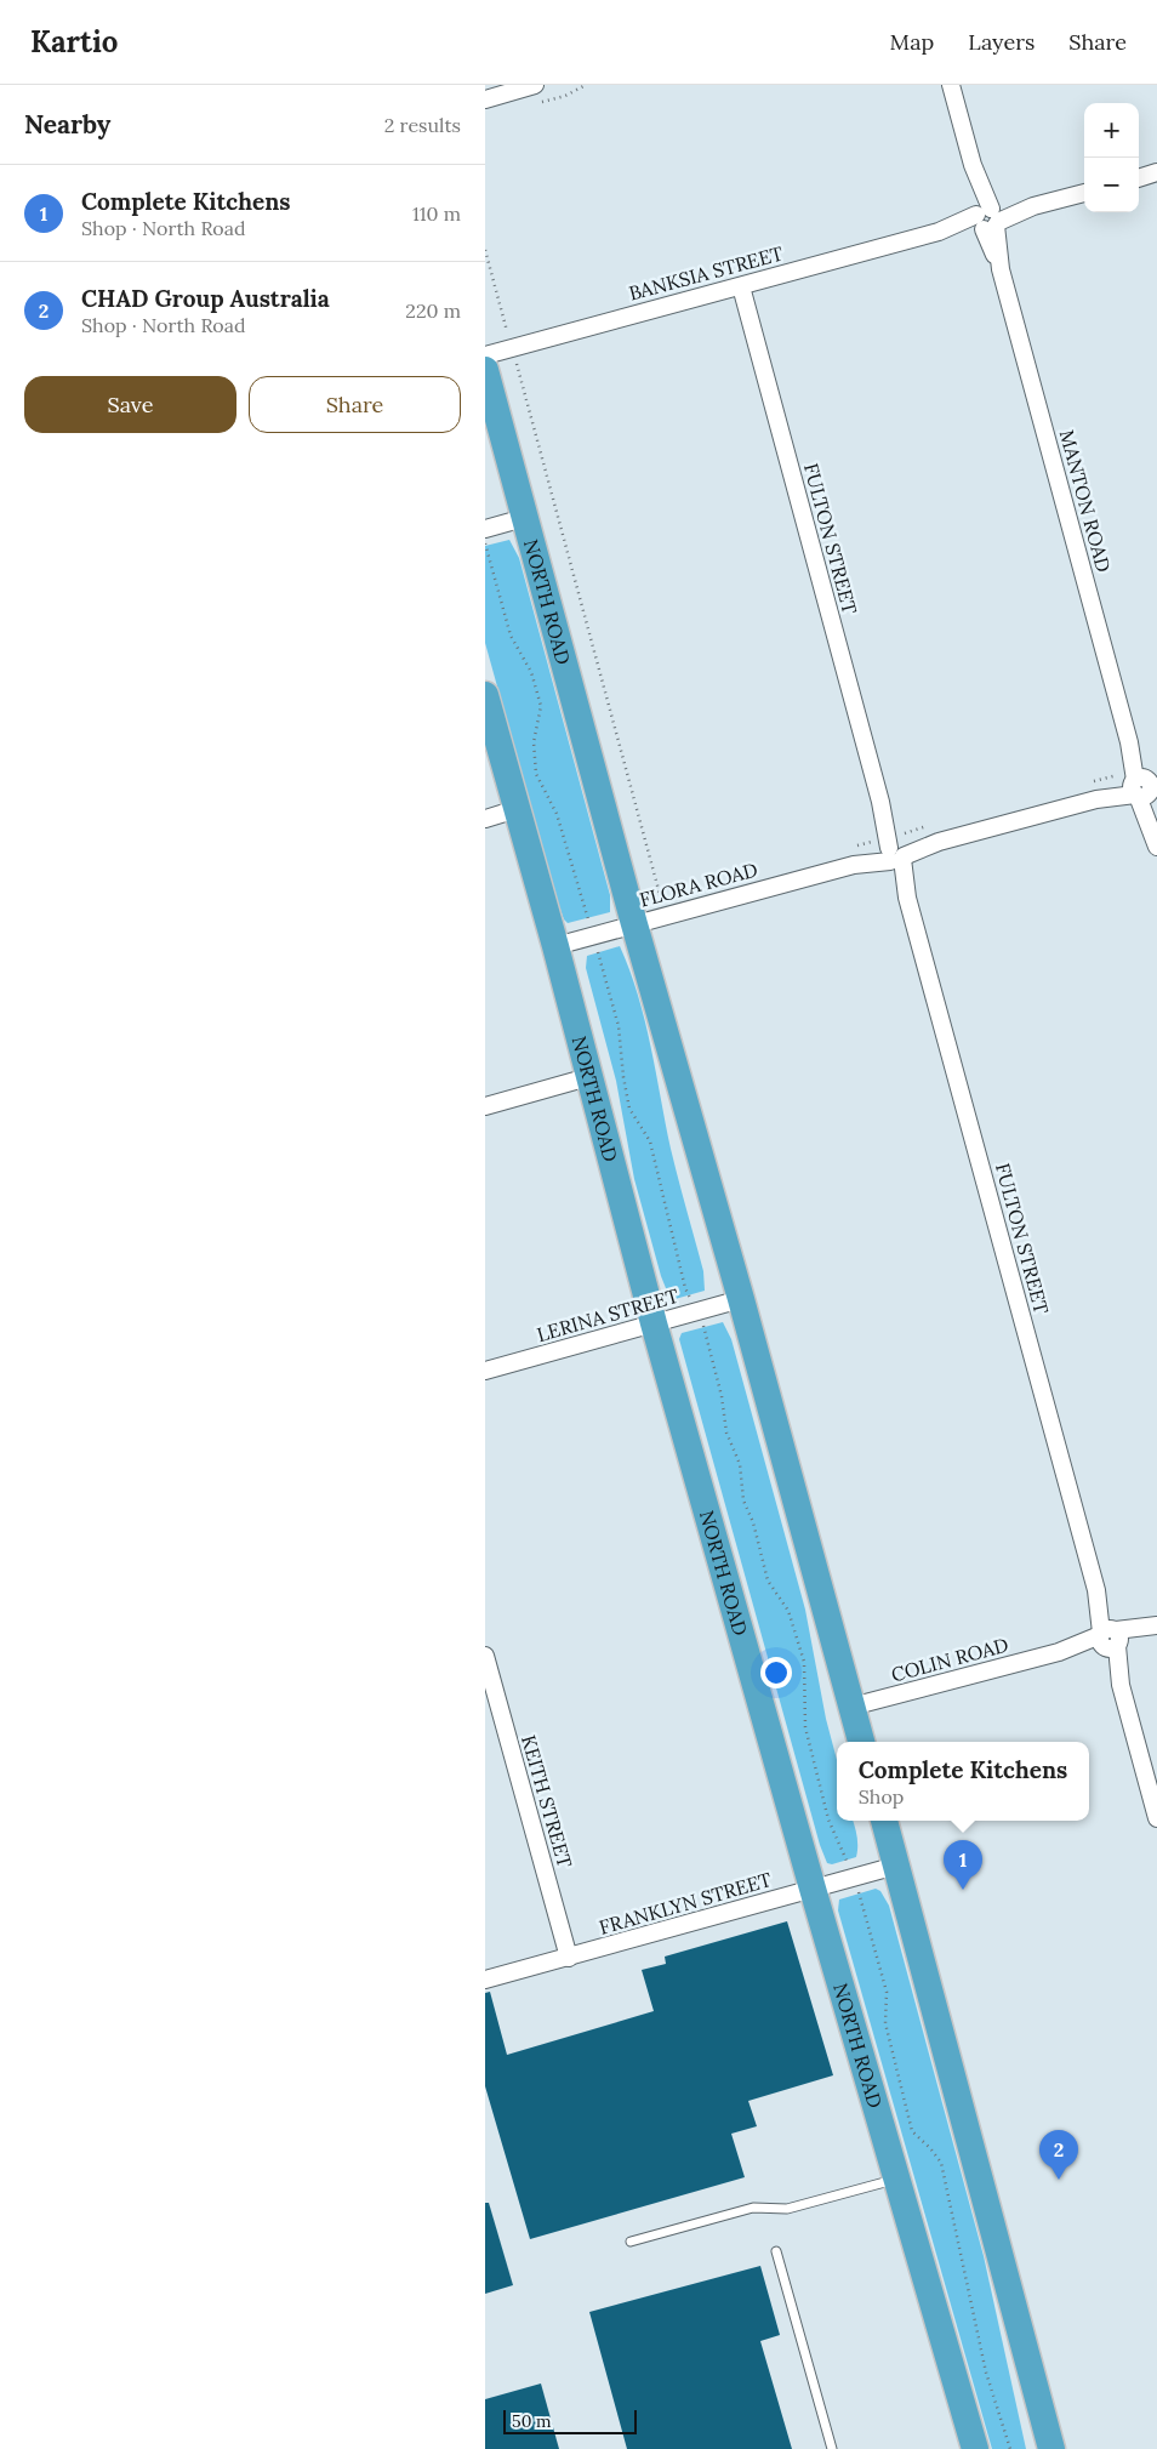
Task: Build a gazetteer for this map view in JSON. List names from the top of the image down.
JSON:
{
  "streets": {
    "highway": ["NORTH ROAD"],
    "street": [
      "BANKSIA STREET",
      "MANTON ROAD",
      "FULTON STREET",
      "FLORA ROAD",
      "LERINA STREET",
      "COLIN ROAD",
      "KEITH STREET",
      "FRANKLYN STREET"
    ]
  },
  "crossings": [
    ["BANKSIA STREET", "MANTON ROAD"],
    ["BANKSIA STREET", "FULTON STREET"],
    ["MANTON ROAD", "FLORA ROAD"],
    ["FULTON STREET", "FLORA ROAD"],
    ["FULTON STREET", "COLIN ROAD"],
    ["NORTH ROAD", "FLORA ROAD"],
    ["NORTH ROAD", "LERINA STREET"],
    ["NORTH ROAD", "COLIN ROAD"],
    ["NORTH ROAD", "FRANKLYN STREET"],
    ["KEITH STREET", "FRANKLYN STREET"]
  ],
  "scale_bar": "50 m",
  "page": {
    "header": "Kartio",
    "nav": ["Map", "Layers", "Share"],
    "heading": ["Nearby", "2 results"],
    "map_buttons": ["+", "−"],
    "list": [
      {
        "mark": "1",
        "name": "Complete Kitchens",
        "note": "Shop · North Road",
        "value": "110 m"
      },
      {
        "mark": "2",
        "name": "CHAD Group Australia",
        "note": "Shop · North Road",
        "value": "220 m"
      }
    ],
    "buttons": ["Save", "Share"],
    "popup": ["Complete Kitchens", "Shop"],
    "pins": ["1", "2"],
    "scale": "50 m"
  }
}
